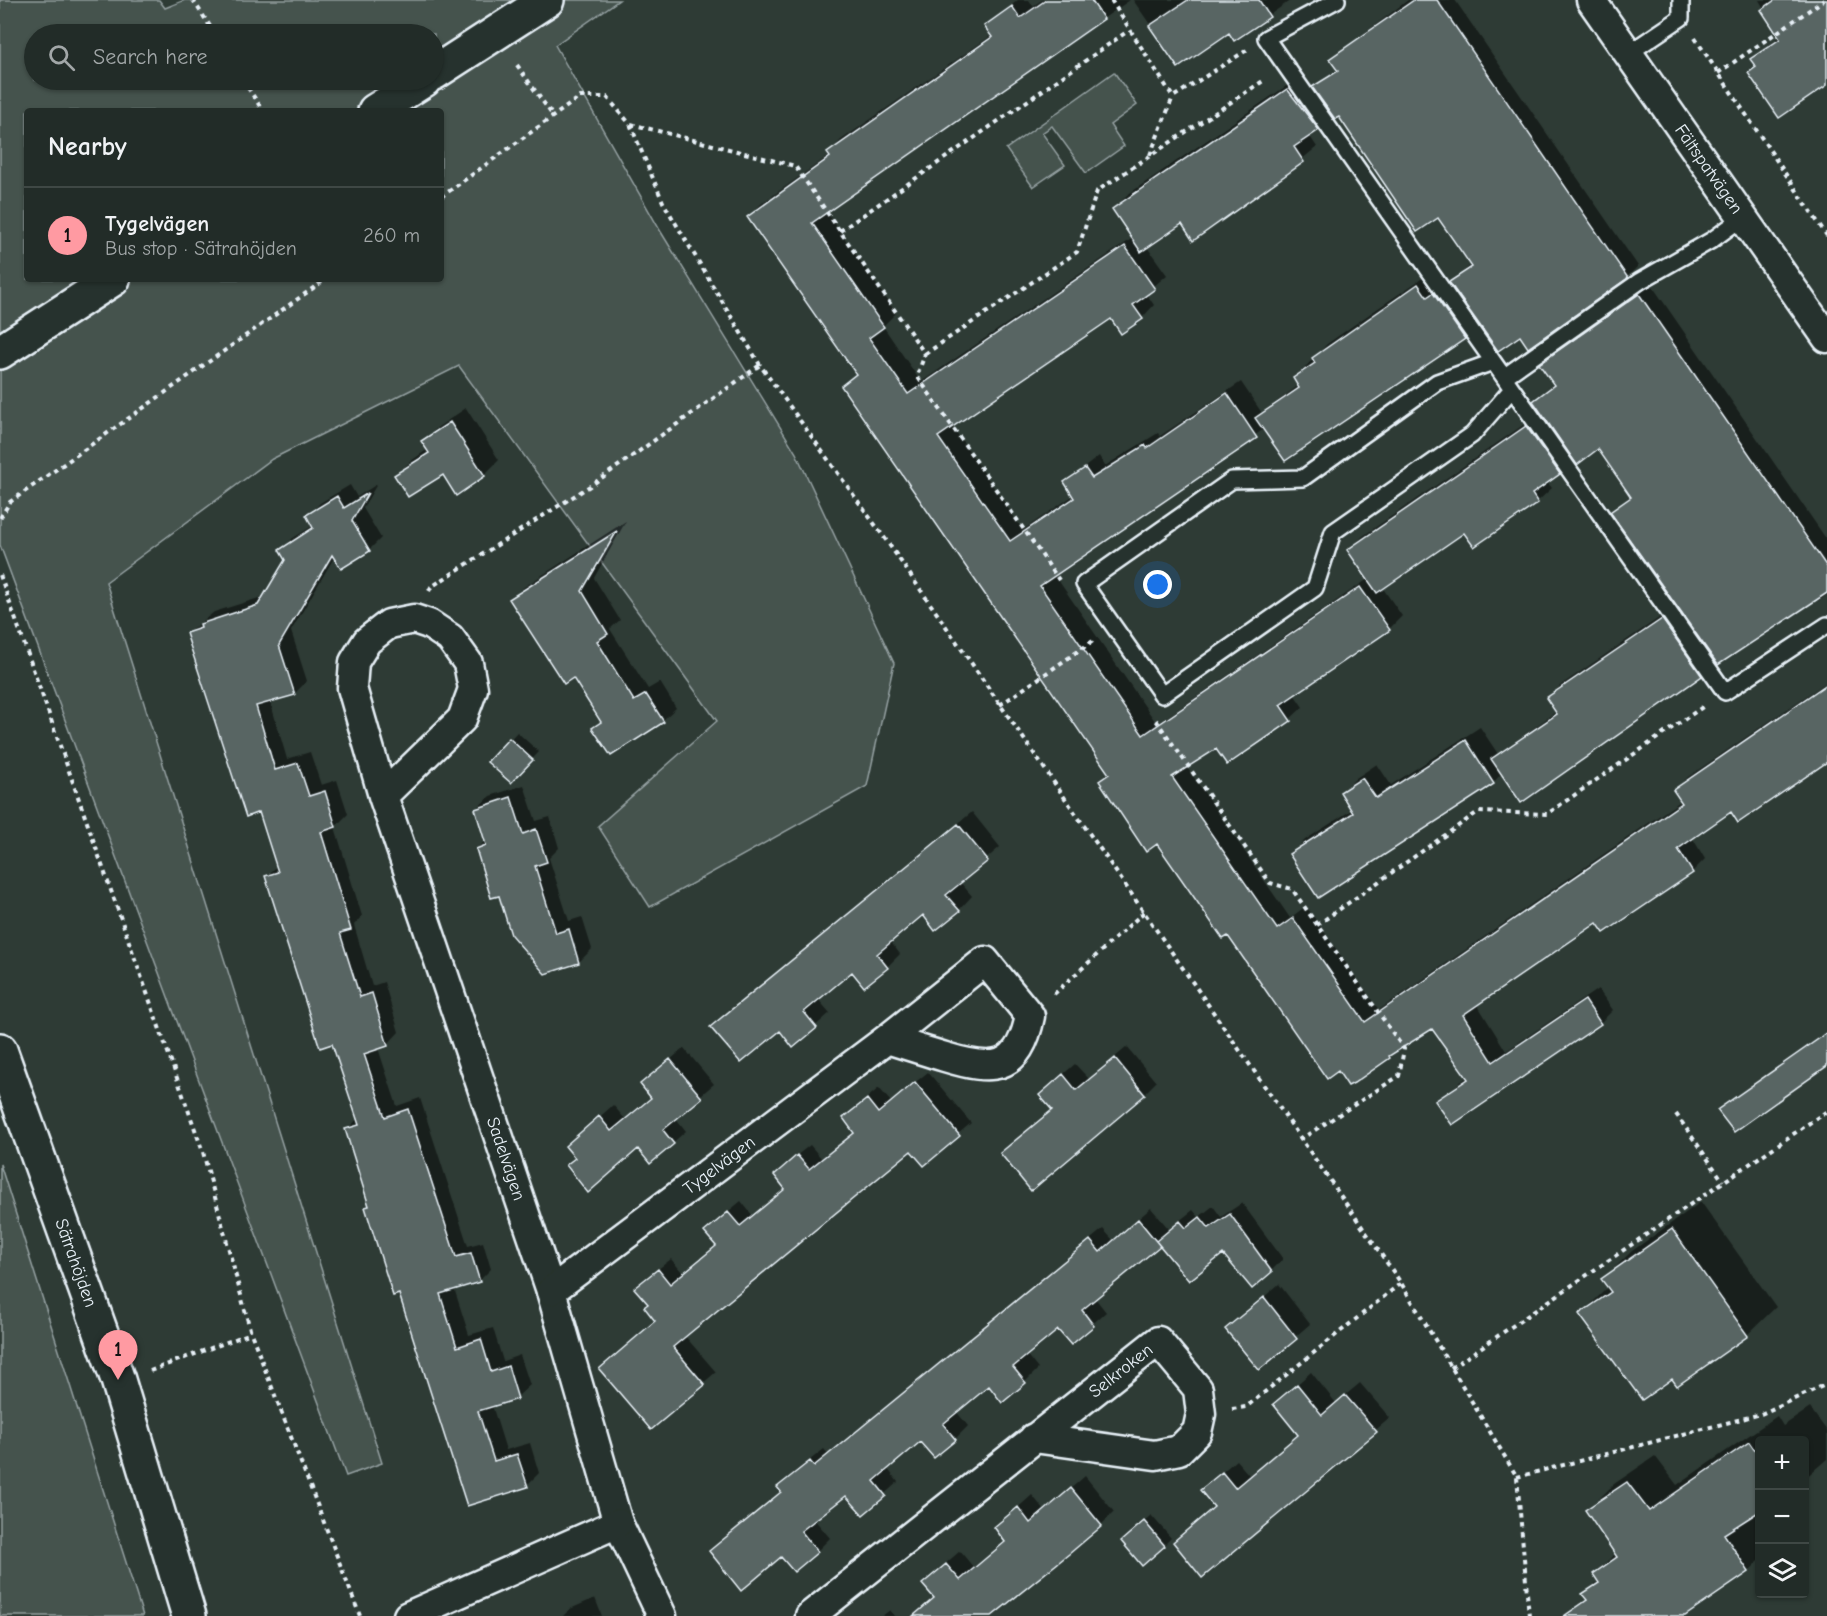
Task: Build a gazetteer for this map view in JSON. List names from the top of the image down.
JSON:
{
  "streets": {
    "street": [
      "Fältspatvägen",
      "Sadelvägen",
      "Tygelvägen",
      "Sätrahöjden",
      "Selkroken"
    ]
  },
  "crossings": [
    ["Sadelvägen", "Tygelvägen"]
  ],
  "page": {
    "search": "Search here",
    "heading": "Nearby",
    "list": [
      {
        "mark": "1",
        "name": "Tygelvägen",
        "note": "Bus stop · Sätrahöjden",
        "value": "260 m"
      }
    ],
    "pins": "1",
    "map_buttons": ["+", "−"]
  }
}
